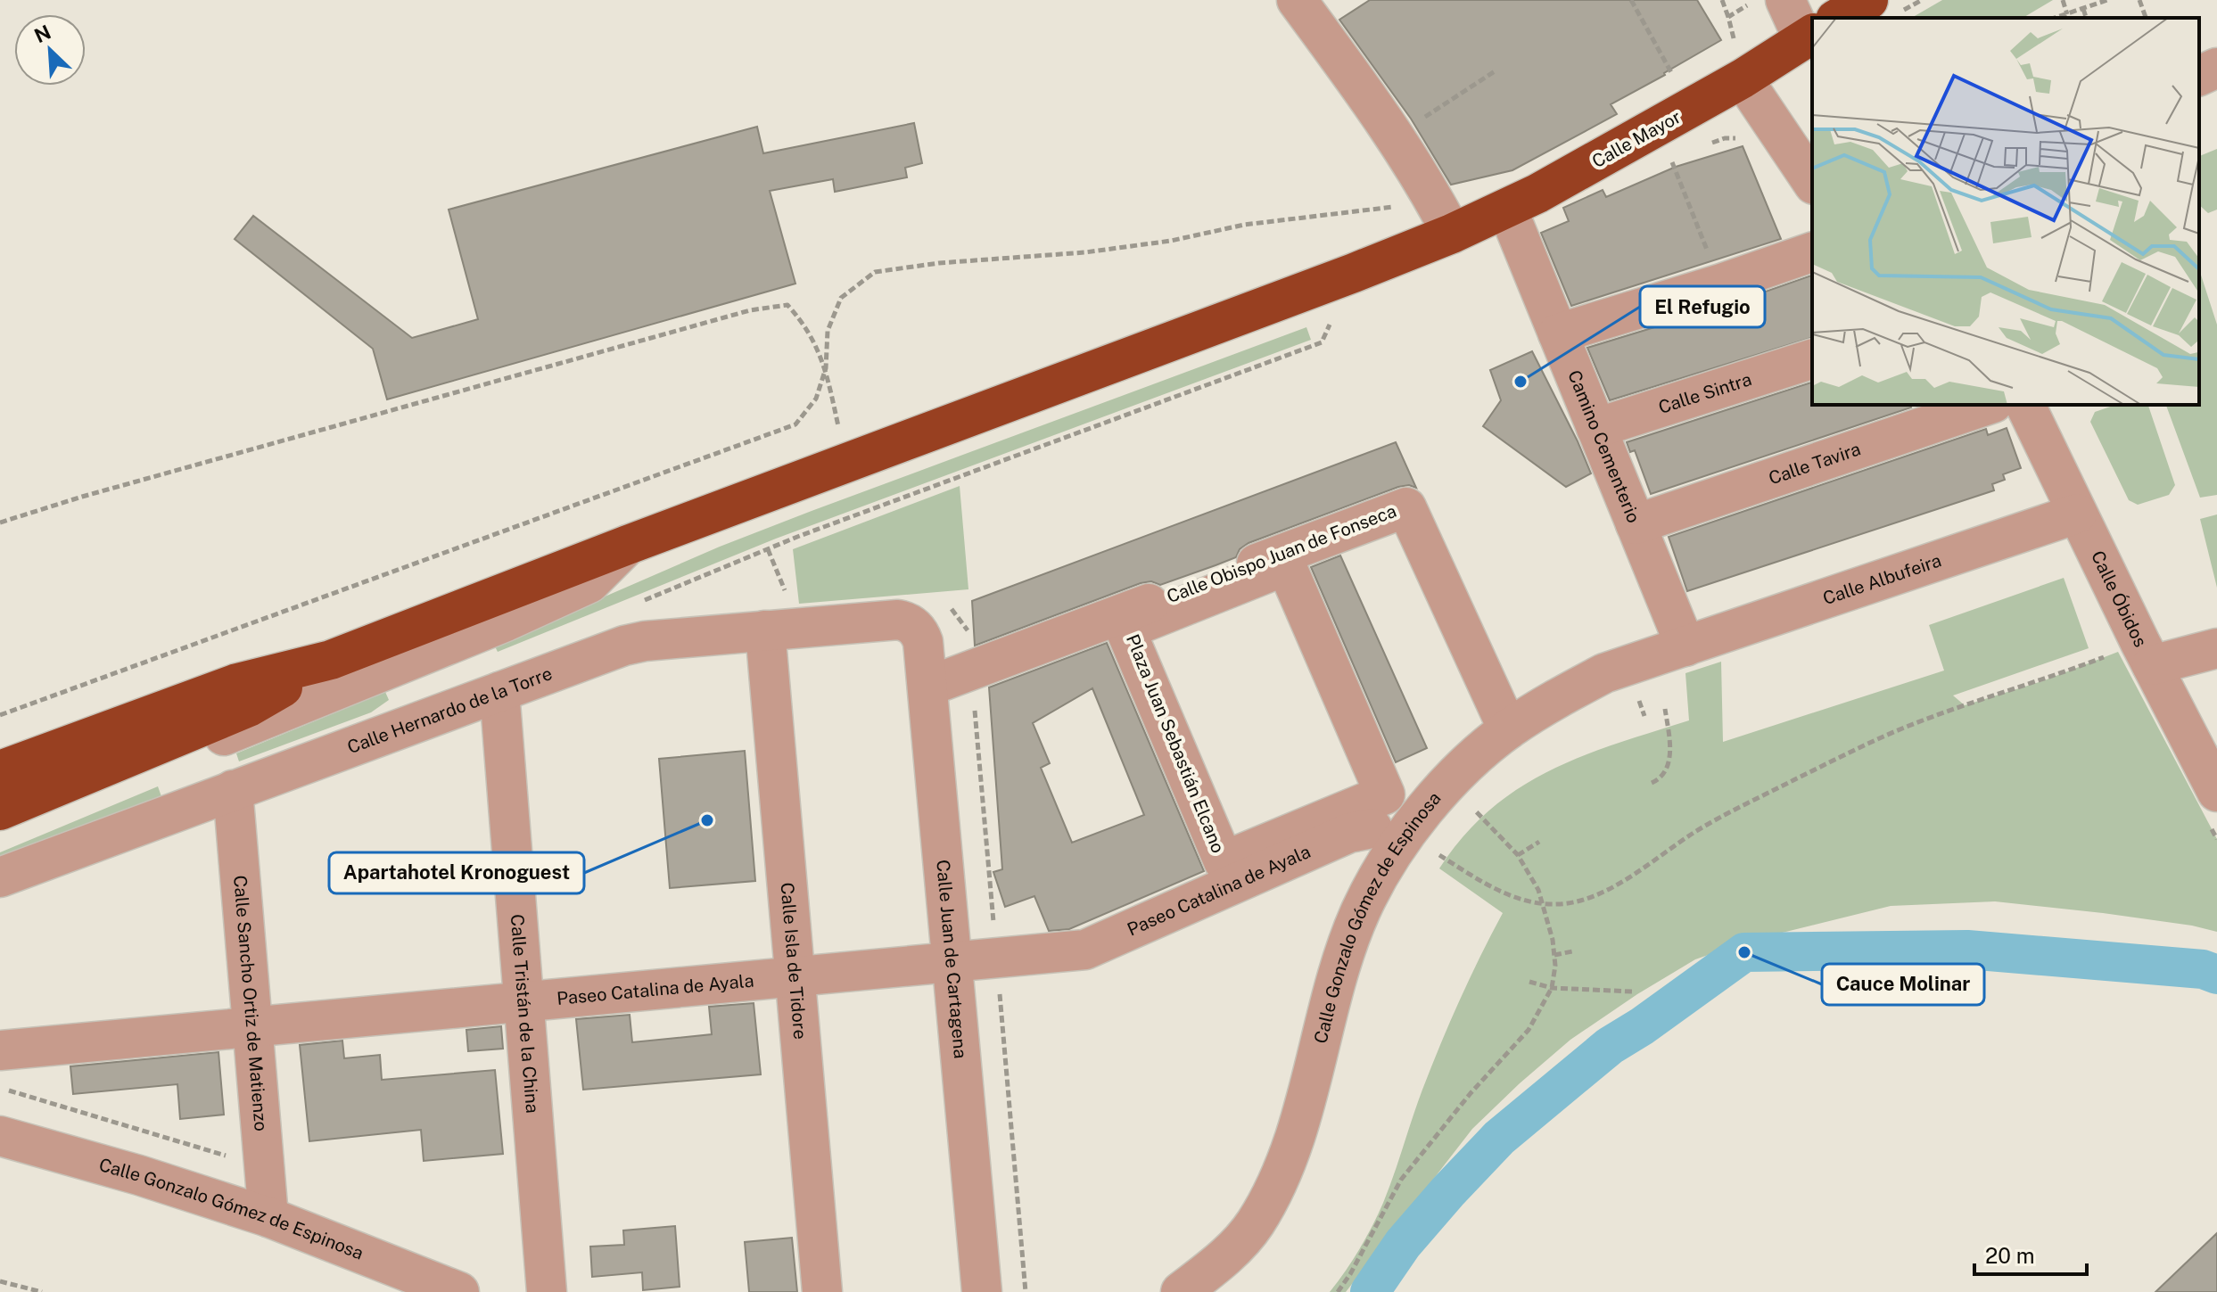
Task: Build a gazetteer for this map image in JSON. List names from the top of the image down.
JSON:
{
  "streets": {
    "highway": ["Calle Mayor"],
    "street": [
      "Calle Sintra",
      "Camino Cementerio",
      "Calle Tavira",
      "Calle Obispo Juan de Fonseca",
      "Calle Albufeira",
      "Calle Óbidos",
      "Calle Hernardo de la Torre",
      "Plaza Juan Sebastián Elcano",
      "Paseo Catalina de Ayala",
      "Calle Gonzalo Gómez de Espinosa",
      "Calle Juan de Cartagena",
      "Calle Isla de Tidore",
      "Calle Sancho Ortiz de Matienzo",
      "Calle Tristán de la China"
    ]
  },
  "crossings": [
    ["Calle Mayor", "Camino Cementerio"],
    ["Calle Sintra", "Camino Cementerio"],
    ["Camino Cementerio", "Calle Tavira"],
    ["Camino Cementerio", "Calle Albufeira"],
    ["Camino Cementerio", "Calle Gonzalo Gómez de Espinosa"],
    ["Calle Obispo Juan de Fonseca", "Calle Gonzalo Gómez de Espinosa"],
    ["Calle Obispo Juan de Fonseca", "Calle Juan de Cartagena"],
    ["Calle Albufeira", "Calle Óbidos"],
    ["Calle Albufeira", "Calle Gonzalo Gómez de Espinosa"],
    ["Calle Hernardo de la Torre", "Calle Juan de Cartagena"],
    ["Calle Hernardo de la Torre", "Calle Isla de Tidore"],
    ["Calle Hernardo de la Torre", "Calle Sancho Ortiz de Matienzo"],
    ["Calle Hernardo de la Torre", "Calle Tristán de la China"],
    ["Paseo Catalina de Ayala", "Calle Gonzalo Gómez de Espinosa"],
    ["Paseo Catalina de Ayala", "Calle Juan de Cartagena"],
    ["Paseo Catalina de Ayala", "Calle Isla de Tidore"],
    ["Paseo Catalina de Ayala", "Calle Sancho Ortiz de Matienzo"],
    ["Paseo Catalina de Ayala", "Calle Tristán de la China"],
    ["Calle Gonzalo Gómez de Espinosa", "Calle Sancho Ortiz de Matienzo"]
  ],
  "places": ["El Refugio", "Apartahotel Kronoguest", "Cauce Molinar"],
  "scale_bar": "20 m",
  "north": "top left"
}
